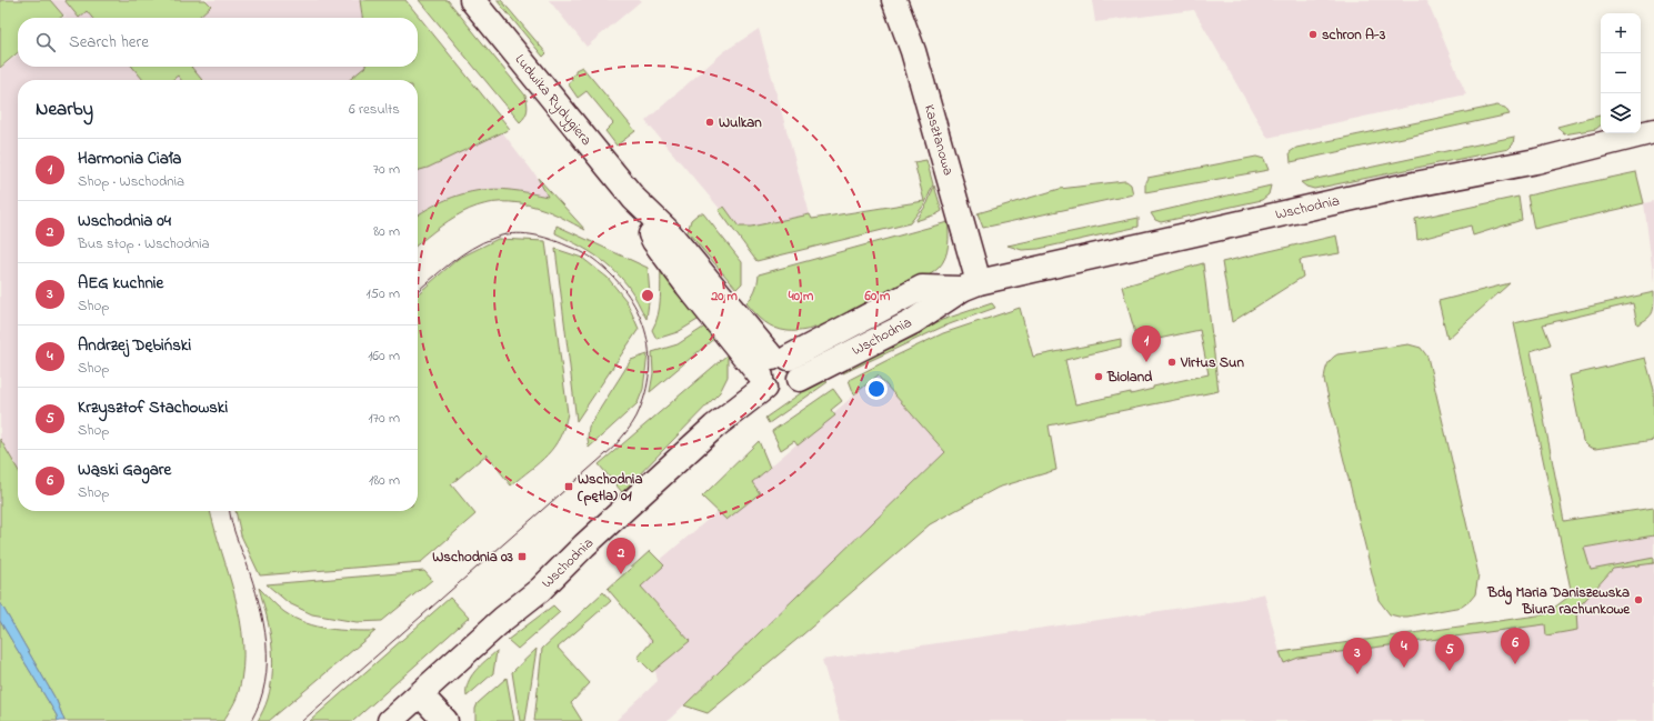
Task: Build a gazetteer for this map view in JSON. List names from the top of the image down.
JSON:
{
  "streets": {
    "street": ["Ludwika Rydygiera", "Kasztanowa", "Wschodnia"]
  },
  "crossings": [
    ["Ludwika Rydygiera", "Wschodnia"],
    ["Kasztanowa", "Wschodnia"]
  ],
  "places": {
    "other": [
      "schron A-3",
      "Wulkan",
      "Virtus Sun",
      "Bioland",
      "Bdg Maria Daniszewska Biura rachunkowe"
    ],
    "transit": ["Wschodnia (pętla) 01", "Wschodnia 03"]
  },
  "page": {
    "map_buttons": ["+", "−"],
    "search": "Search here",
    "heading": ["Nearby", "6 results"],
    "list": [
      {
        "mark": "1",
        "name": "Harmonia Ciała",
        "note": "Shop · Wschodnia",
        "value": "70 m"
      },
      {
        "mark": "2",
        "name": "Wschodnia 04",
        "note": "Bus stop · Wschodnia",
        "value": "80 m"
      },
      {
        "mark": "3",
        "name": "AEG kuchnie",
        "note": "Shop",
        "value": "150 m"
      },
      {
        "mark": "4",
        "name": "Andrzej Dębiński",
        "note": "Shop",
        "value": "160 m"
      },
      {
        "mark": "5",
        "name": "Krzysztof Stachowski",
        "note": "Shop",
        "value": "170 m"
      },
      {
        "mark": "6",
        "name": "Wąski Gagare",
        "note": "Shop",
        "value": "180 m"
      }
    ],
    "pins": [
      "1",
      "2",
      "6",
      "4",
      "5",
      "3"
    ]
  },
  "rings": ["20 m", "40 m", "60 m"]
}
